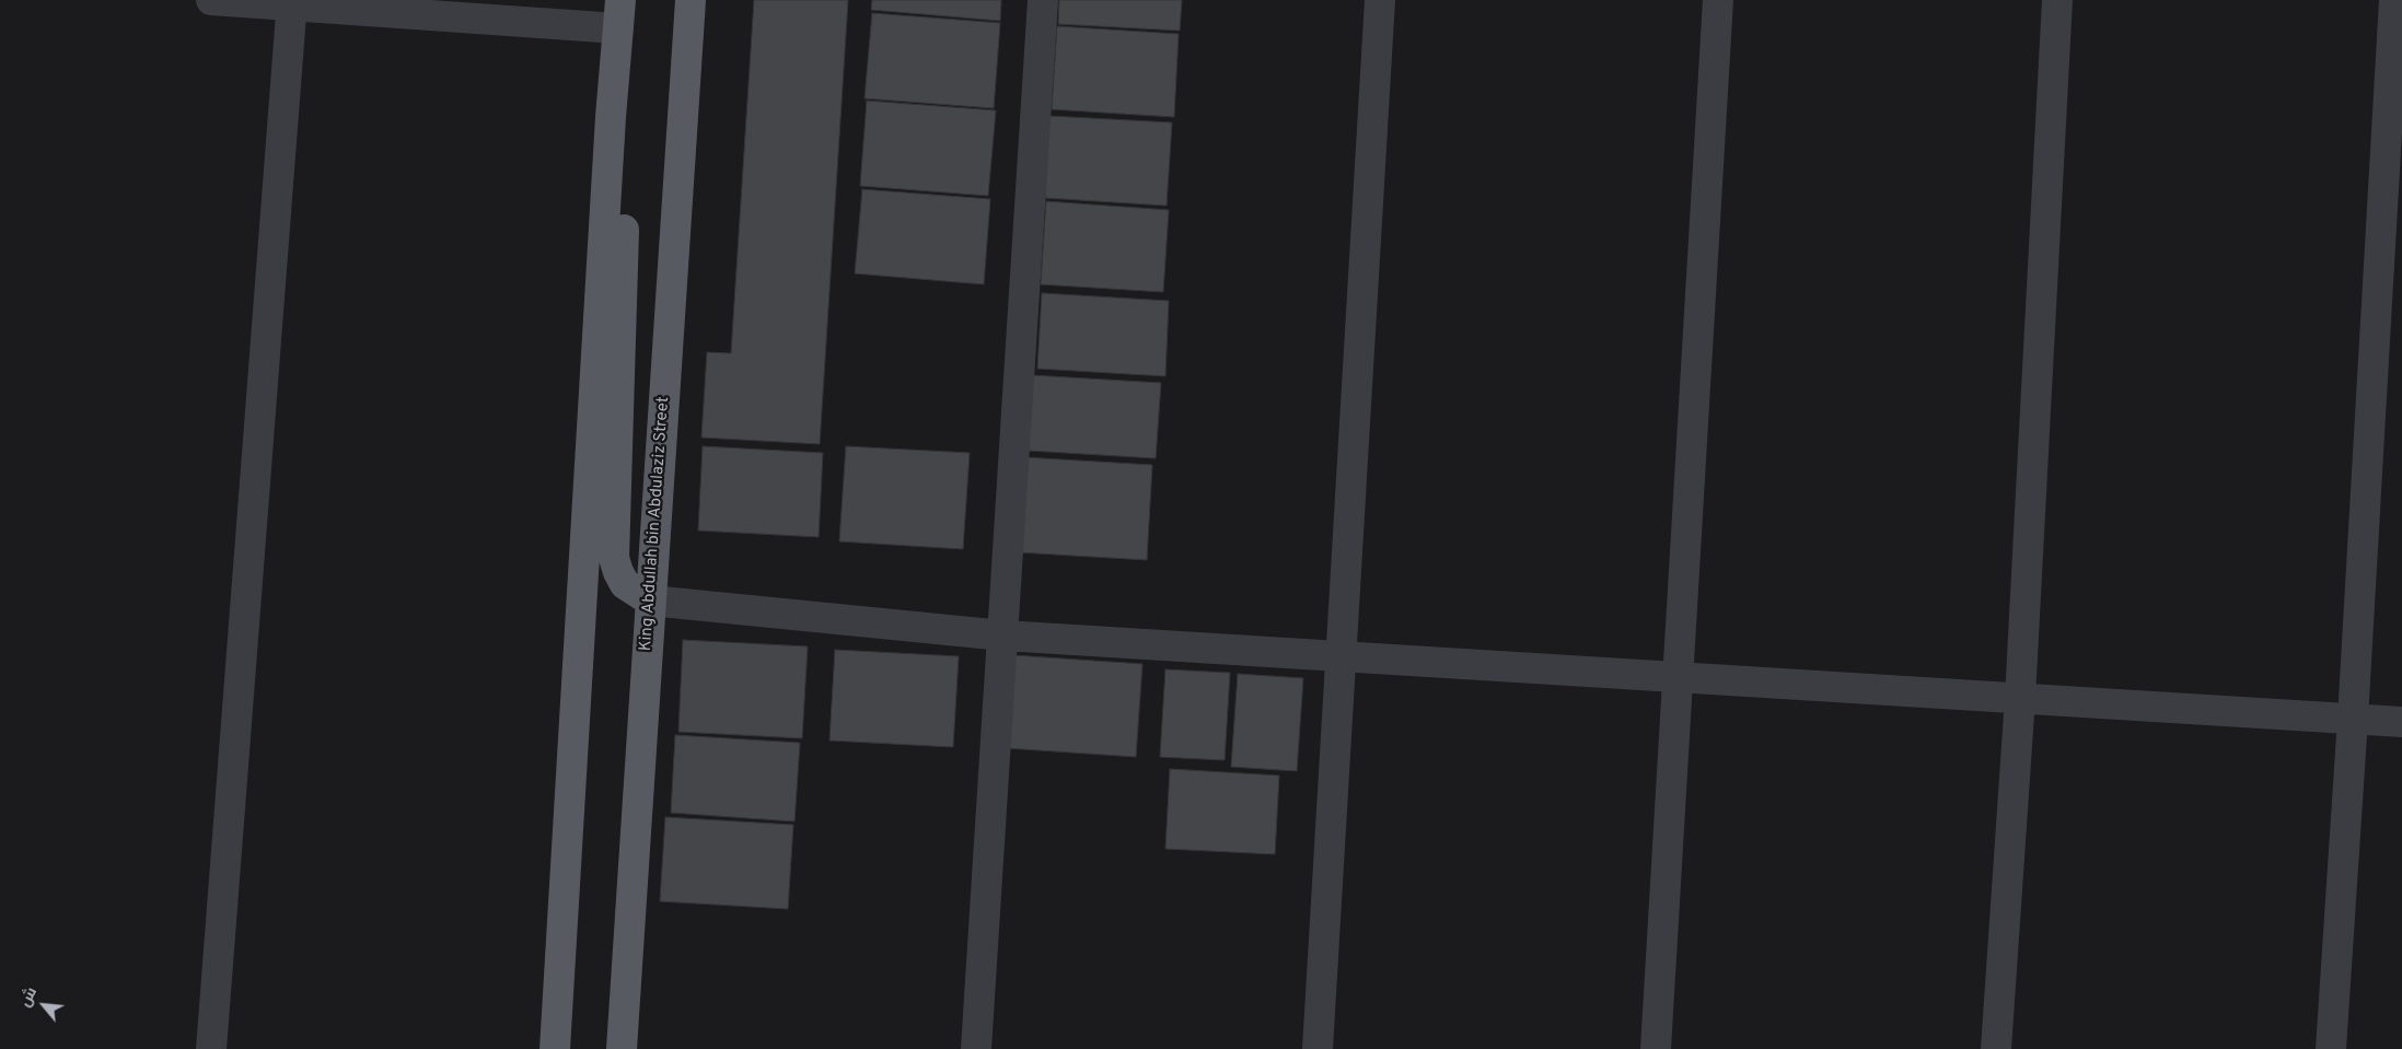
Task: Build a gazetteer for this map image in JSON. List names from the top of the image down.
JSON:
{
  "streets": {
    "main road": ["King Abdullah bin Abdulaziz Street"]
  },
  "north": "top left"
}
